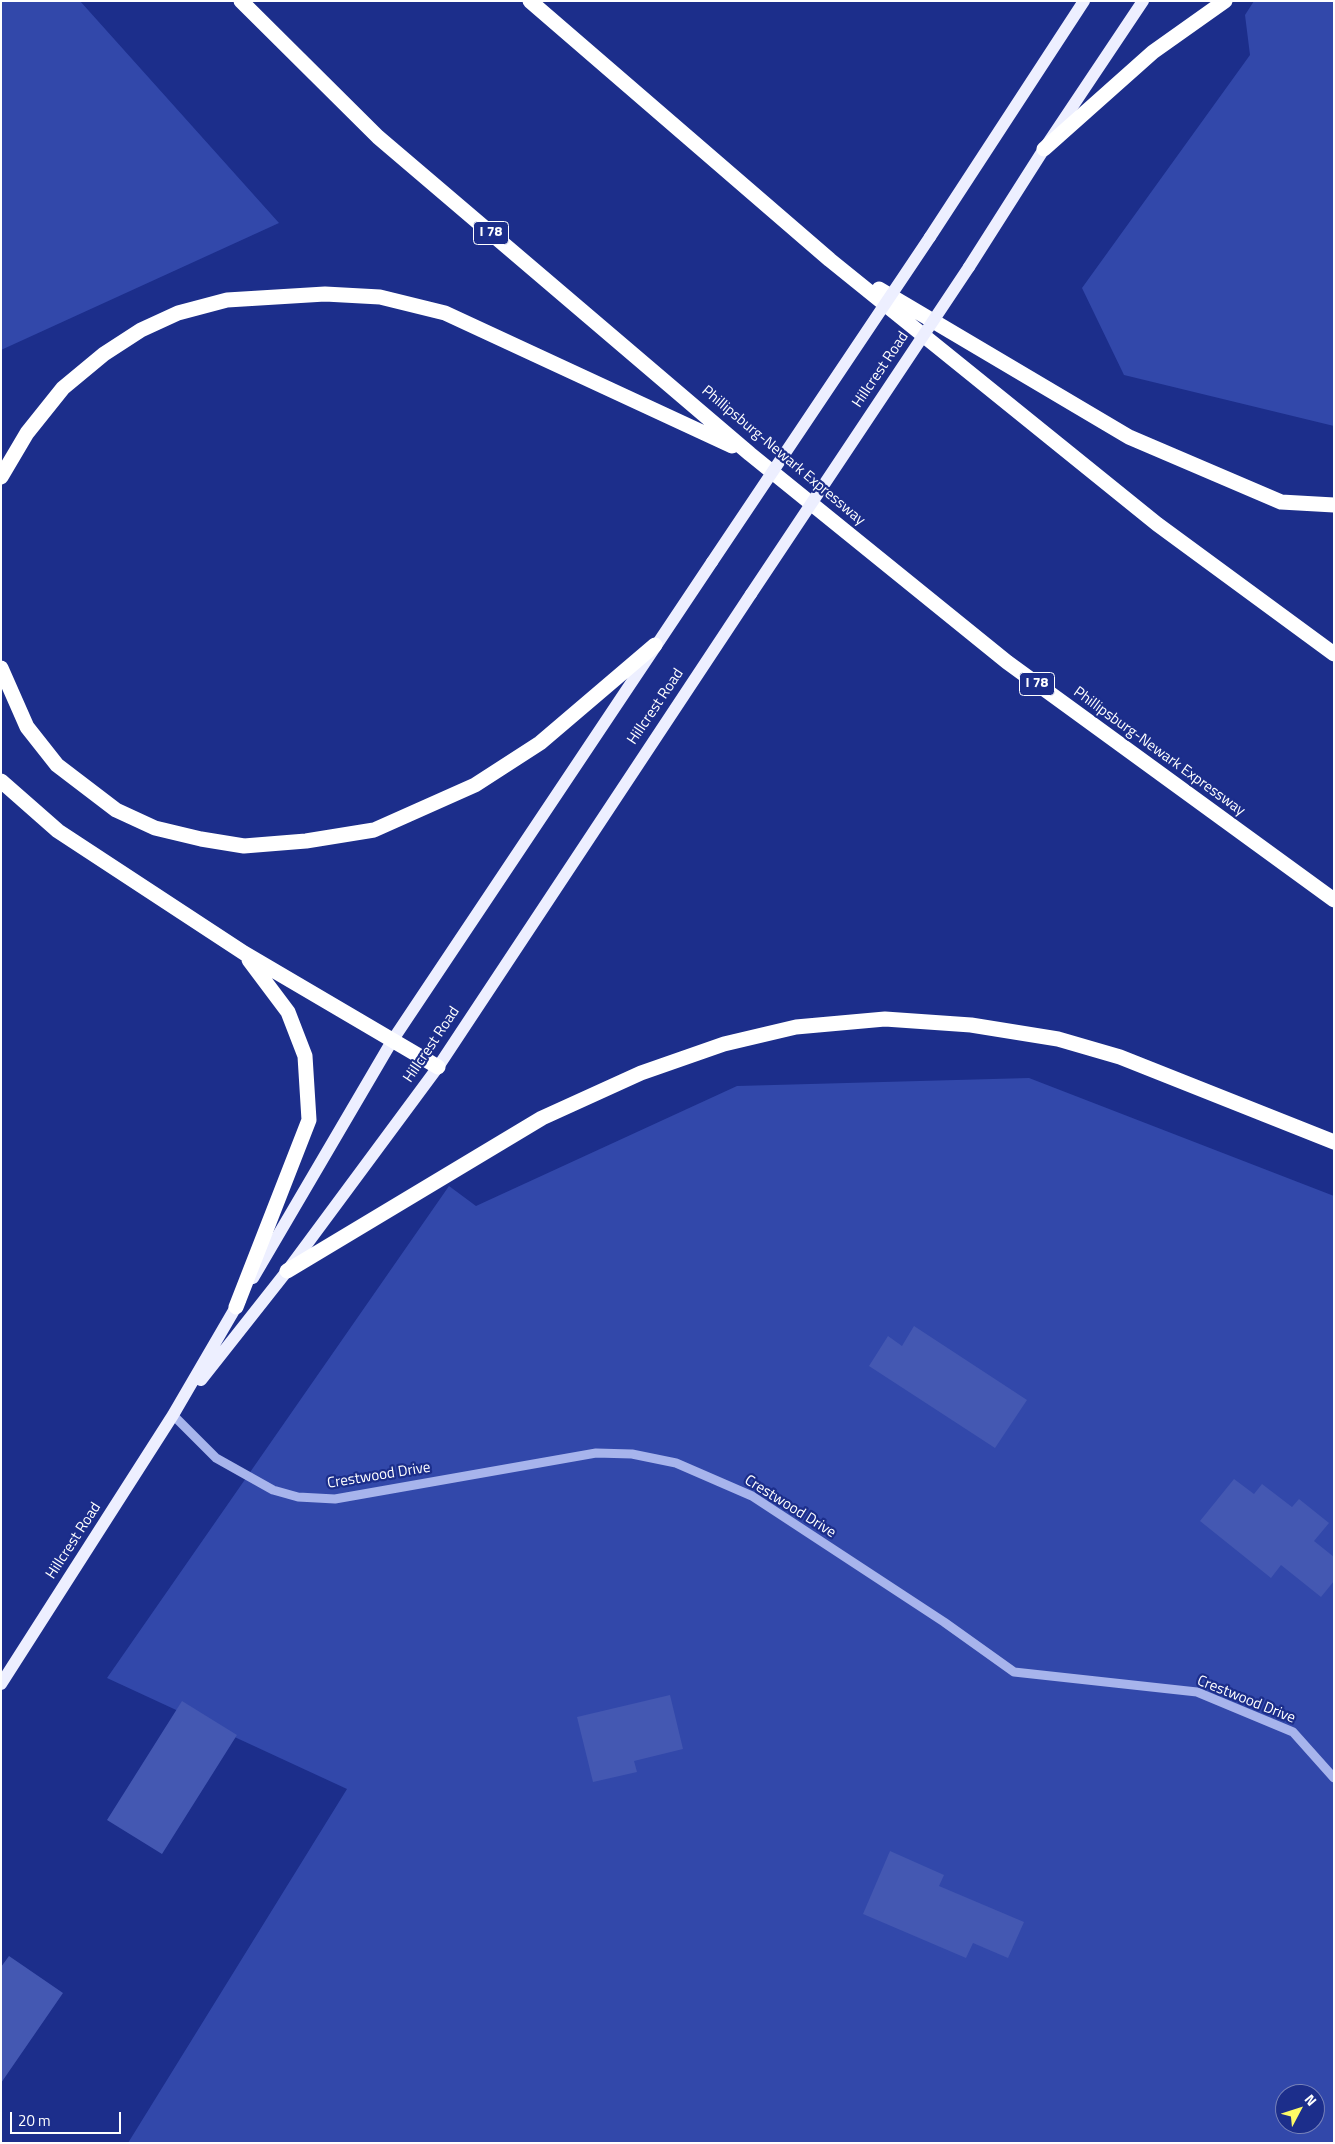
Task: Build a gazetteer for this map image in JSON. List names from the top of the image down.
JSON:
{
  "streets": {
    "highway": ["I 78", "Phillipsburg-Newark Expressway"],
    "main road": ["Hillcrest Road"],
    "street": ["Crestwood Drive"]
  },
  "crossings": [
    ["Hillcrest Road", "Crestwood Drive"]
  ],
  "scale_bar": "20 m",
  "north": "top right"
}
